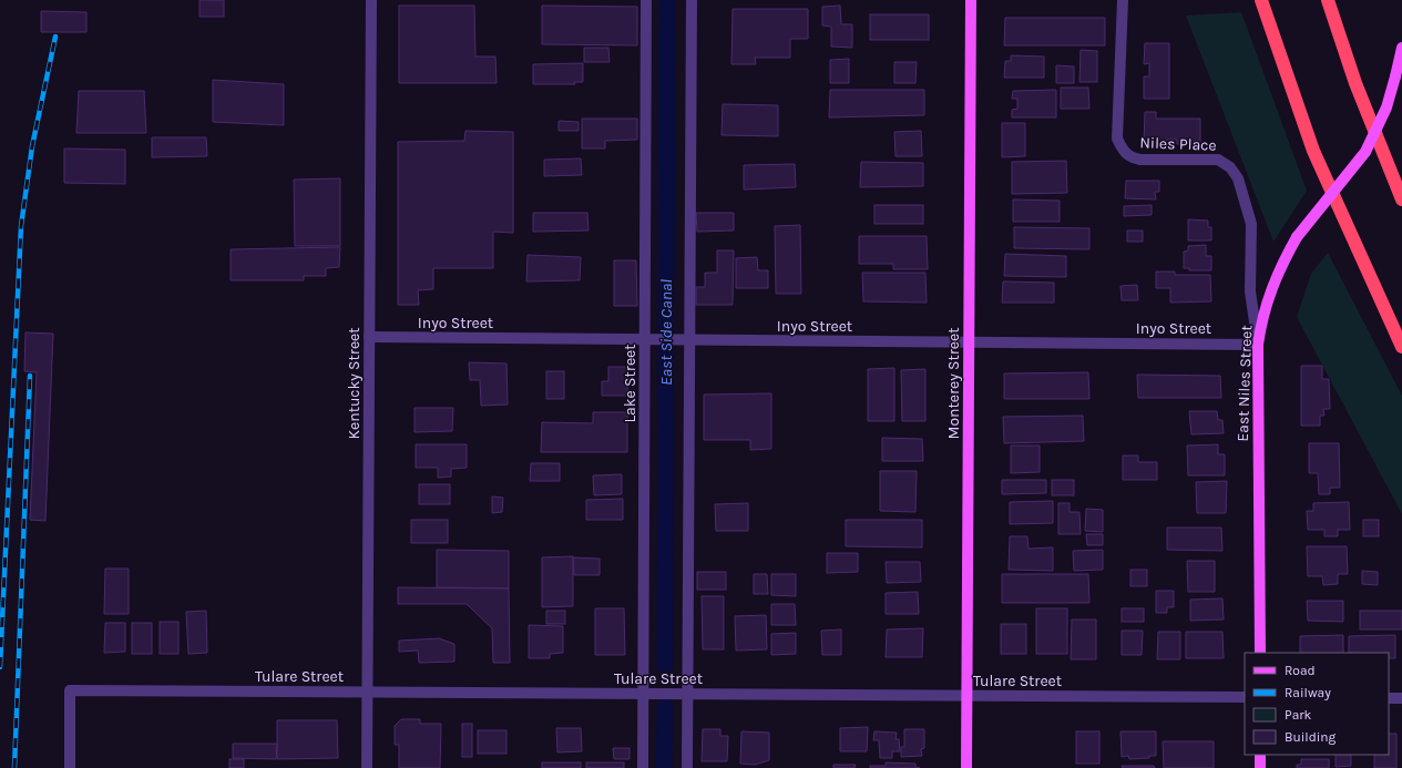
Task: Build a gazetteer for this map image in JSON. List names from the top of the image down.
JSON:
{
  "streets": {
    "main road": ["Monterey Street", "East Niles Street"],
    "street": [
      "Niles Place",
      "Inyo Street",
      "Kentucky Street",
      "Lake Street",
      "Tulare Street"
    ]
  },
  "crossings": [
    ["Niles Place", "Inyo Street"],
    ["Niles Place", "East Niles Street"],
    ["Inyo Street", "Kentucky Street"],
    ["Inyo Street", "Lake Street"],
    ["Inyo Street", "Monterey Street"],
    ["Inyo Street", "East Niles Street"],
    ["Kentucky Street", "Tulare Street"],
    ["Lake Street", "Tulare Street"],
    ["Monterey Street", "Tulare Street"]
  ],
  "water": ["East Side Canal"],
  "legend": [
    "Road",
    "Railway",
    "Park",
    "Building"
  ]
}
